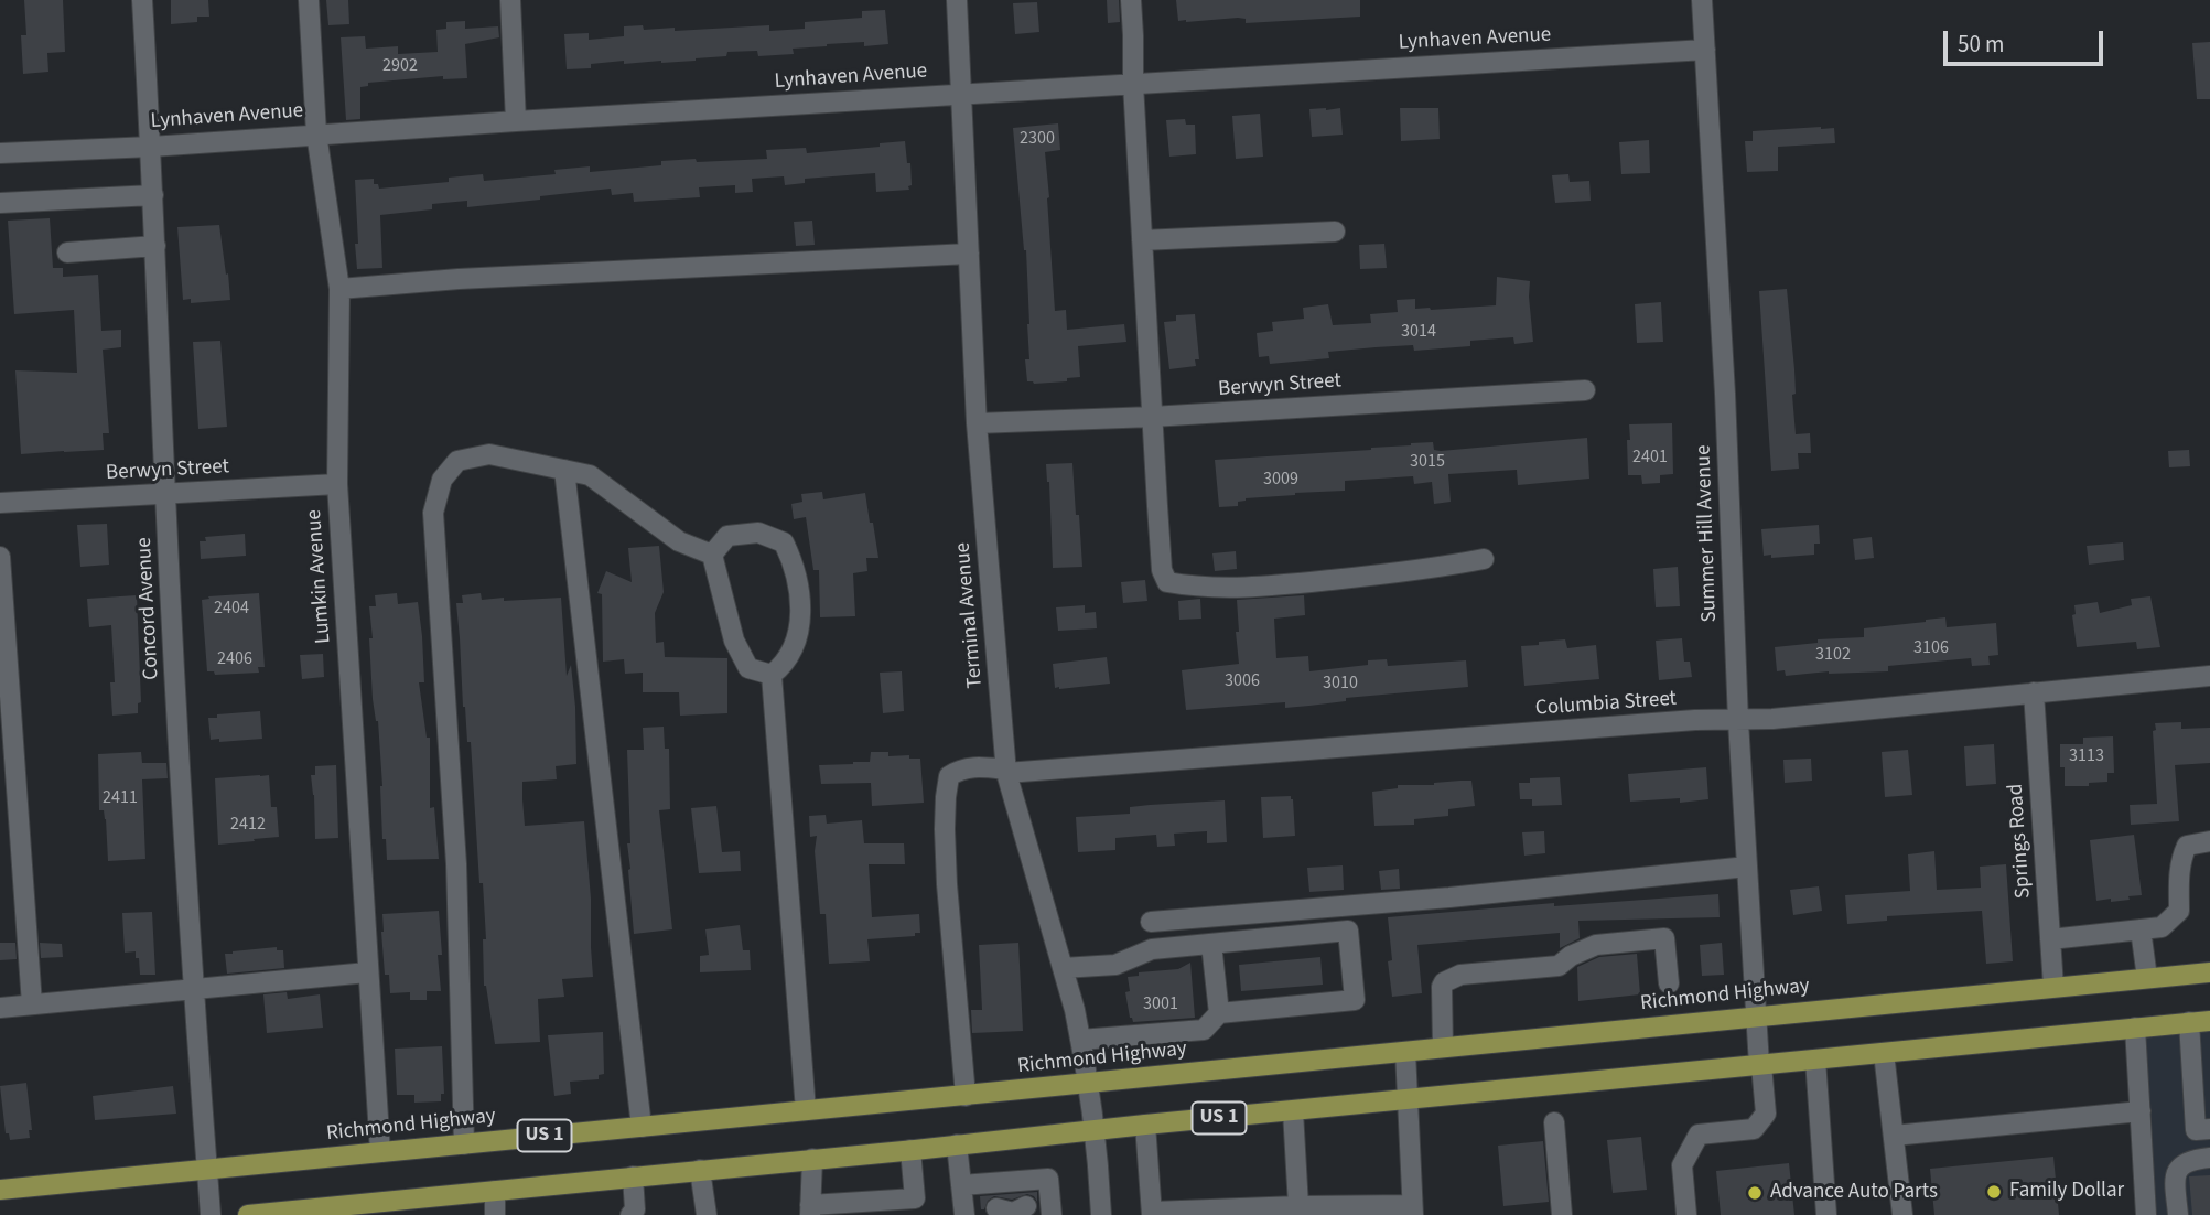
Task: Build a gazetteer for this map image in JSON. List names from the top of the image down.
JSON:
{
  "streets": {
    "main road": ["Richmond Highway", "US 1"],
    "street": [
      "Lynhaven Avenue",
      "Berwyn Street",
      "Summer Hill Avenue",
      "Lumkin Avenue",
      "Concord Avenue",
      "Terminal Avenue",
      "Columbia Street",
      "Springs Road"
    ]
  },
  "crossings": [
    ["Lynhaven Avenue", "Summer Hill Avenue"],
    ["Lynhaven Avenue", "Lumkin Avenue"],
    ["Lynhaven Avenue", "Concord Avenue"],
    ["Lynhaven Avenue", "Terminal Avenue"],
    ["Berwyn Street", "Lumkin Avenue"],
    ["Berwyn Street", "Concord Avenue"],
    ["Berwyn Street", "Terminal Avenue"],
    ["Summer Hill Avenue", "Columbia Street"],
    ["Summer Hill Avenue", "Richmond Highway"],
    ["Summer Hill Avenue", "US 1"],
    ["Lumkin Avenue", "Richmond Highway"],
    ["Concord Avenue", "Richmond Highway"],
    ["Terminal Avenue", "Columbia Street"],
    ["Terminal Avenue", "Richmond Highway"],
    ["Terminal Avenue", "US 1"],
    ["Columbia Street", "Springs Road"],
    ["Columbia Street", "Richmond Highway"],
    ["Springs Road", "Richmond Highway"]
  ],
  "places": ["Family Dollar", "Advance Auto Parts"],
  "house_numbers": [
    "2902",
    "2300",
    "3014",
    "2401",
    "3015",
    "3009",
    "2404",
    "3106",
    "3102",
    "2406",
    "3006",
    "3010",
    "3113",
    "2411",
    "2412",
    "3001"
  ],
  "scale_bar": "50 m"
}
